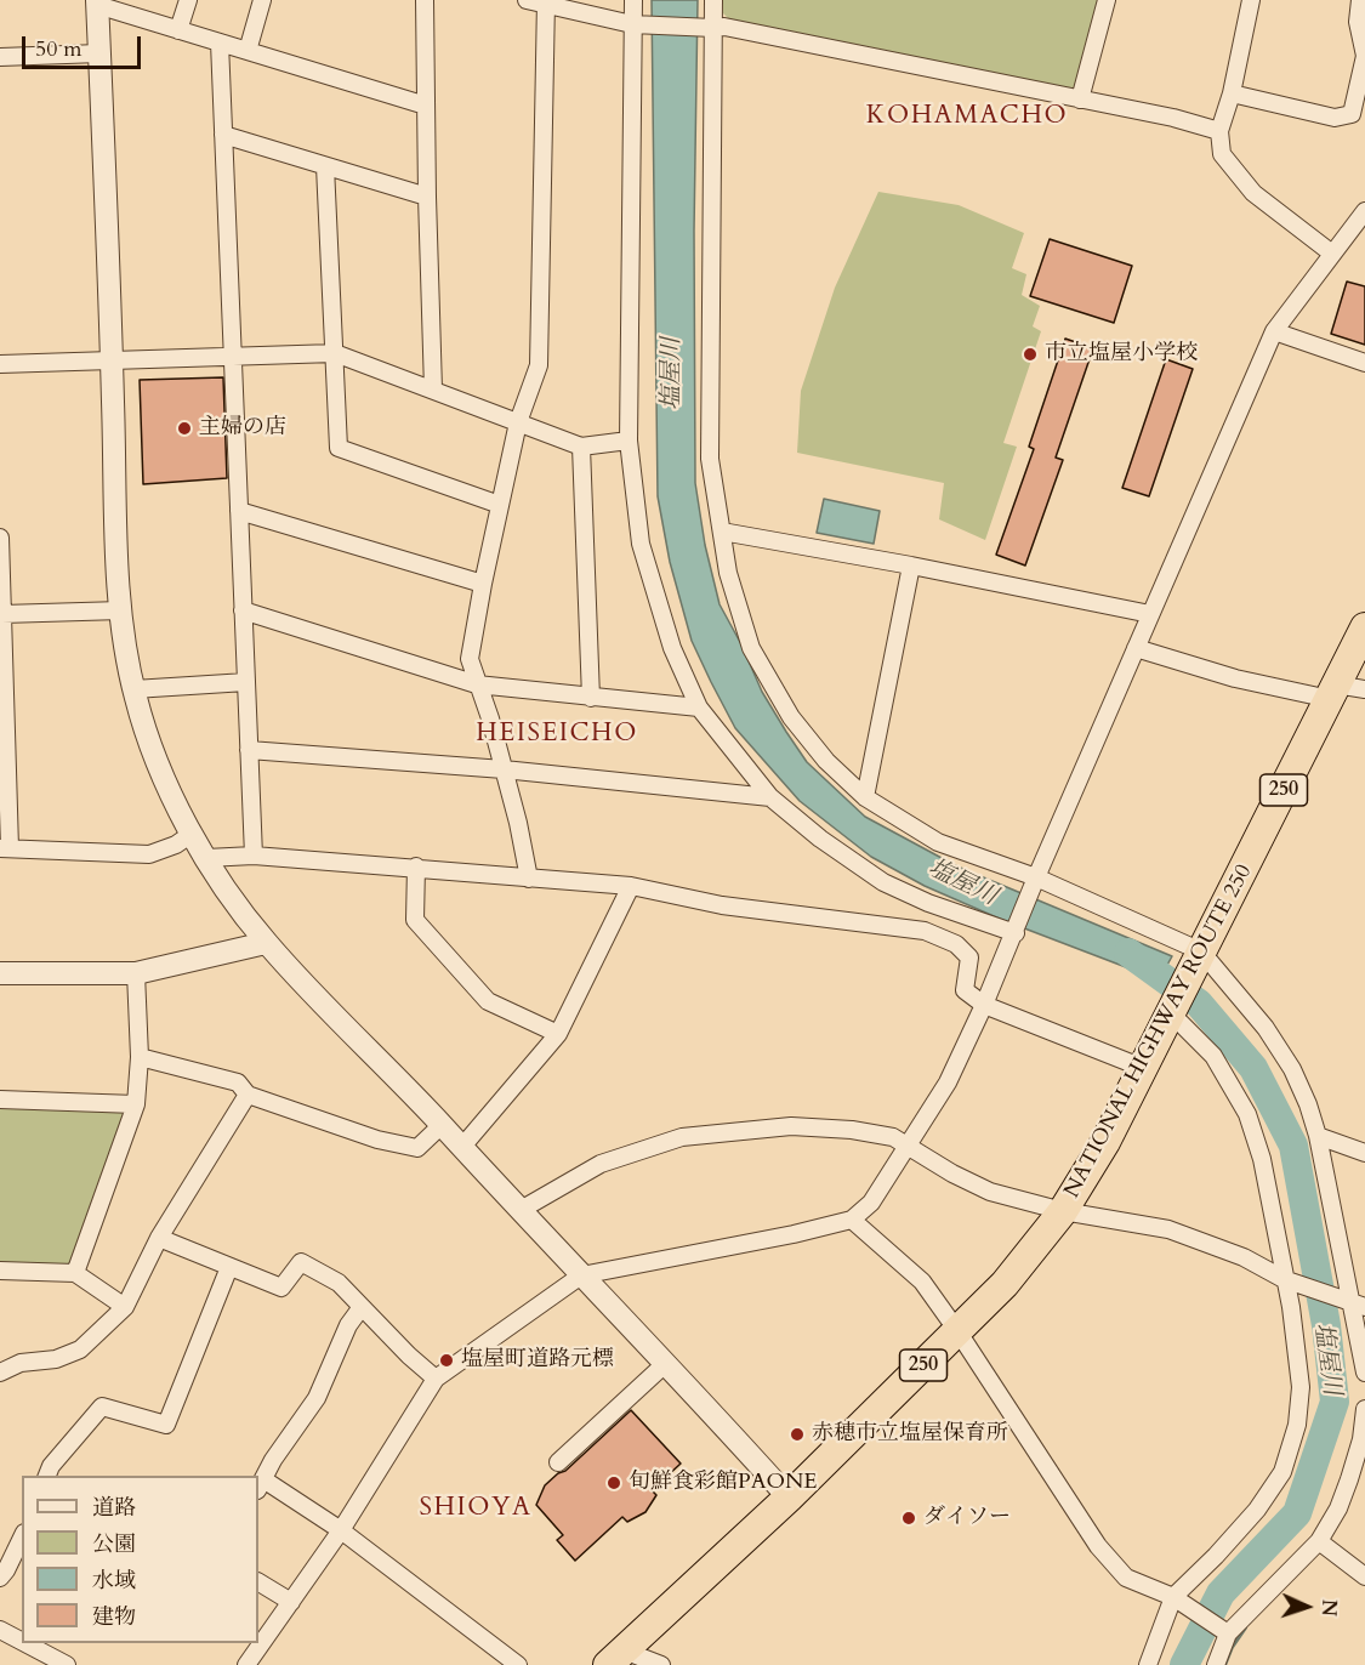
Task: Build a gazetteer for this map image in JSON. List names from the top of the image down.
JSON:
{
  "streets": {
    "highway": ["250", "NATIONAL HIGHWAY ROUTE 250"]
  },
  "districts": ["KOHAMACHO", "HEISEICHO", "SHIOYA"],
  "water": ["塩屋川"],
  "places": [
    "市立塩屋小学校",
    "主婦の店",
    "塩屋町道路元標",
    "赤穂市立塩屋保育所",
    "旬鮮食彩館PAONE",
    "ダイソー"
  ],
  "legend": [
    "道路",
    "公園",
    "水域",
    "建物"
  ],
  "scale_bar": "50 m",
  "north": "right"
}
